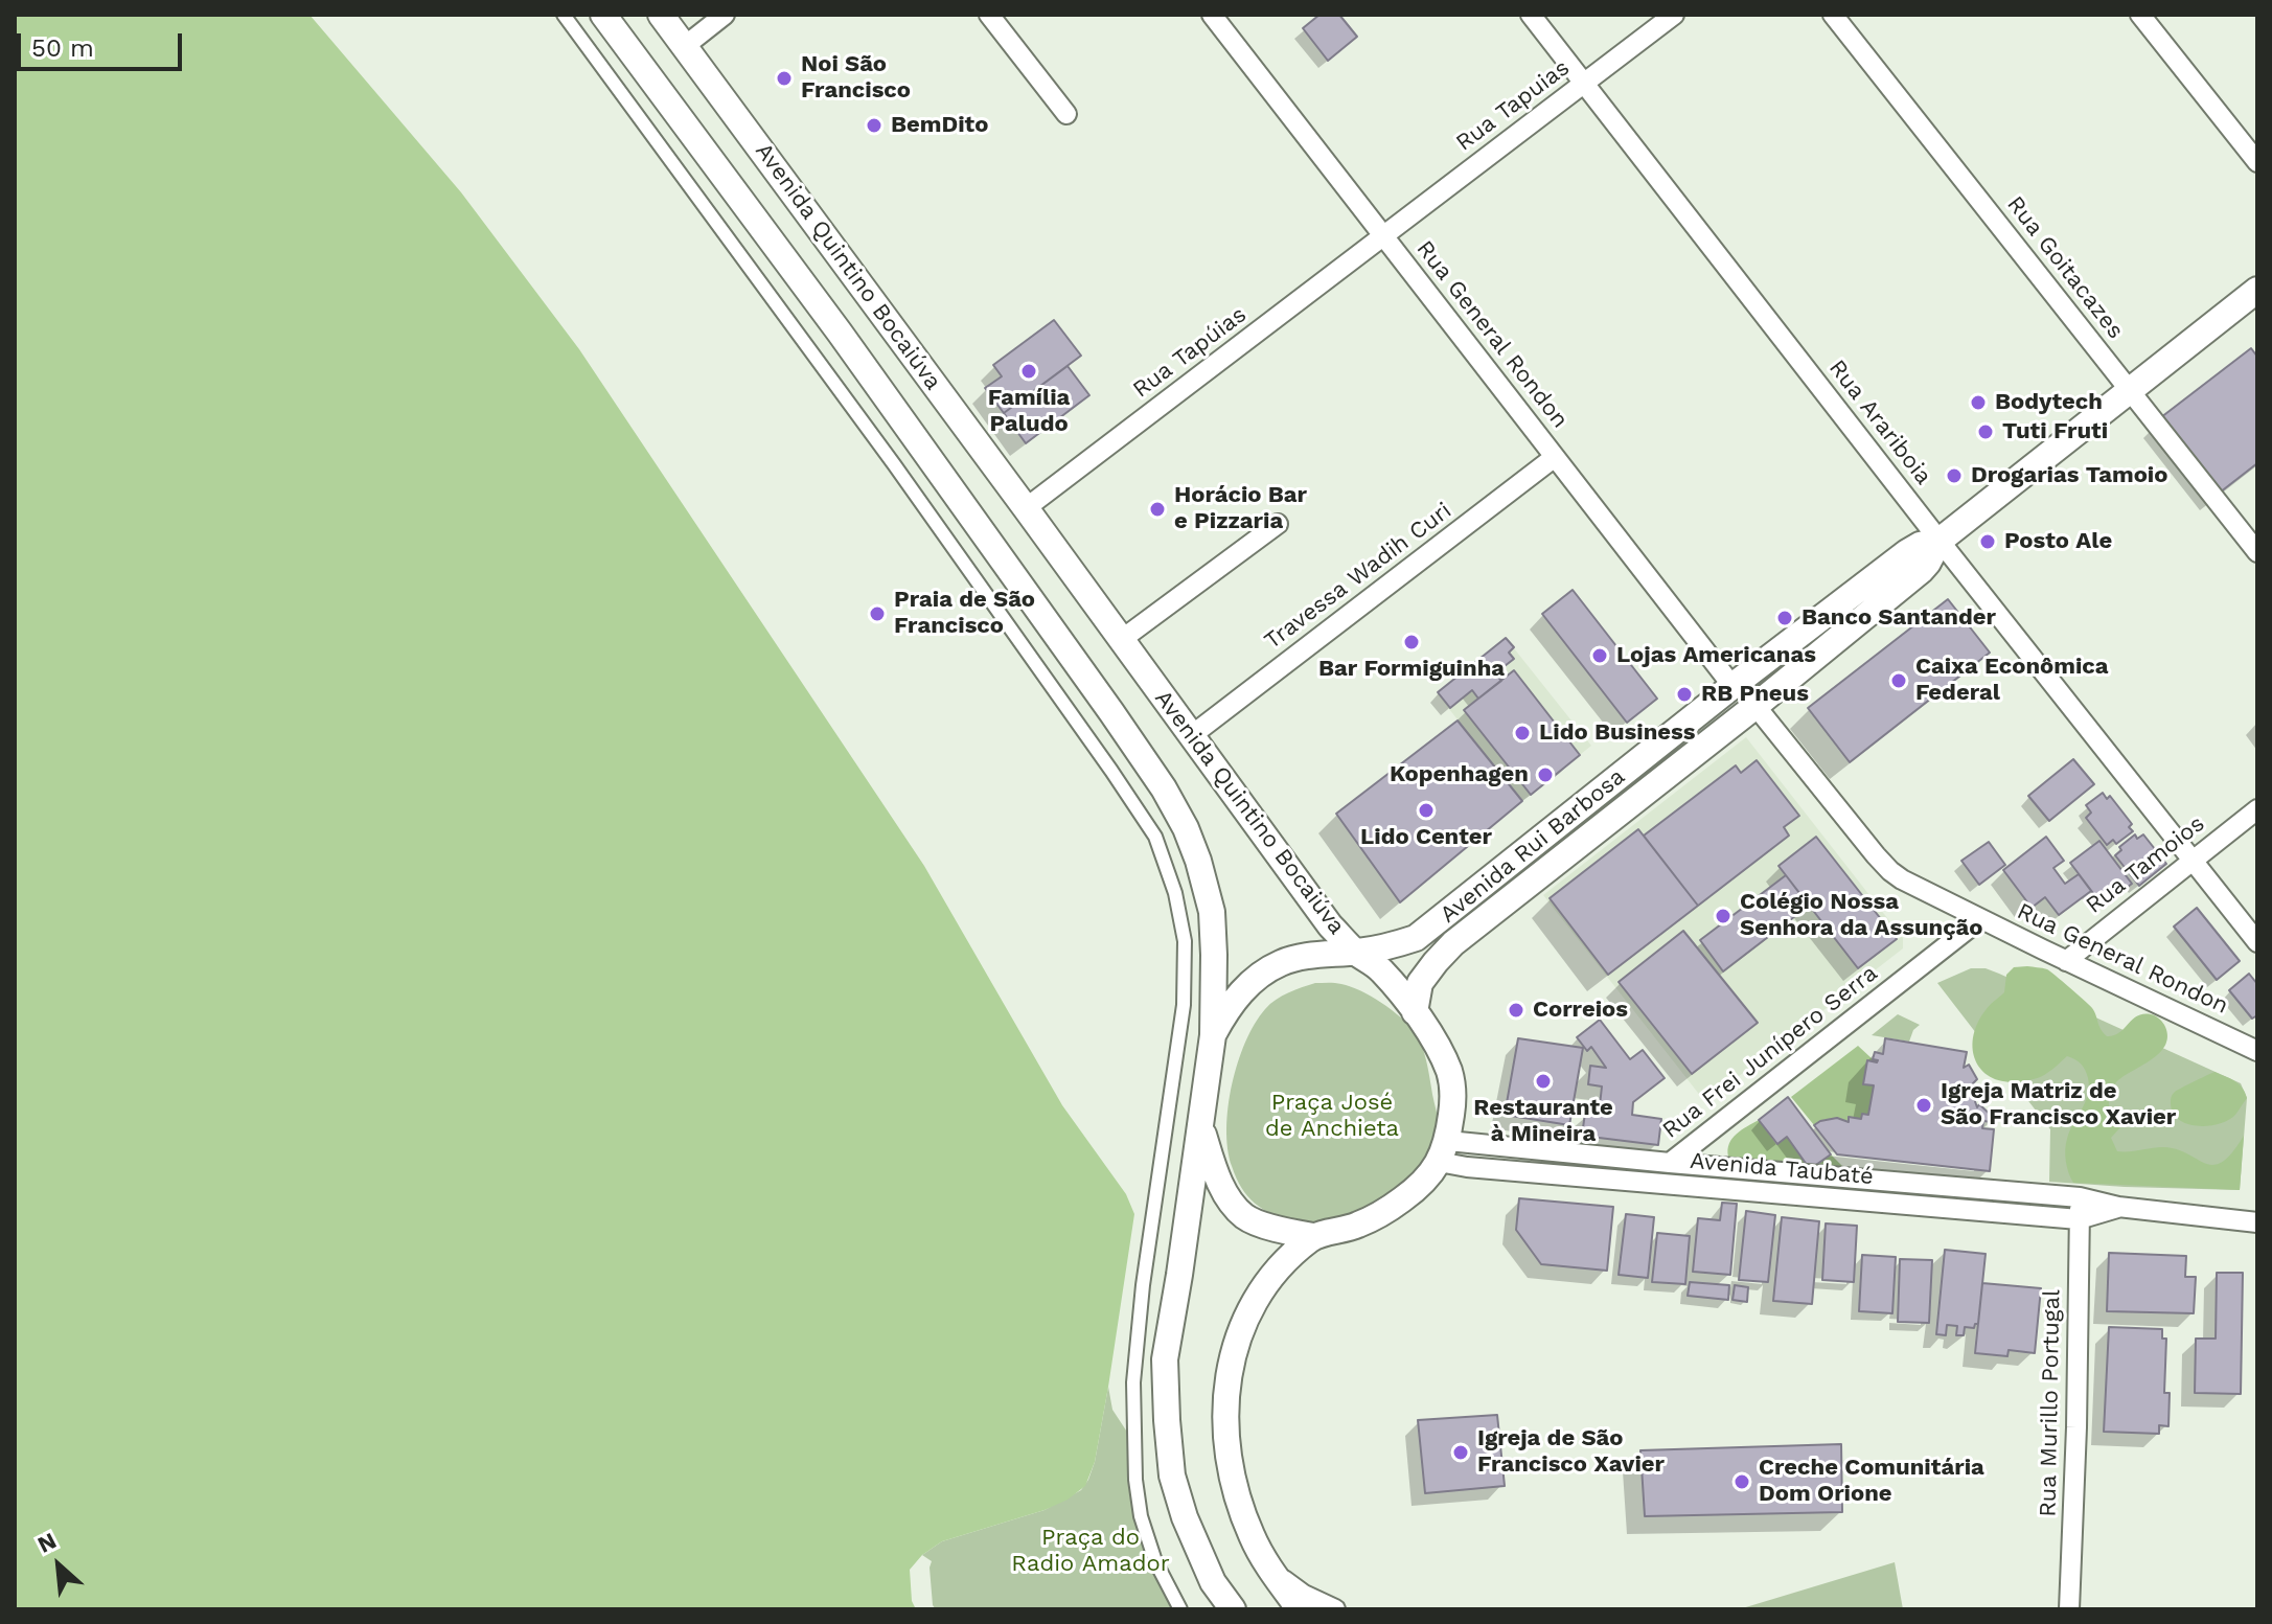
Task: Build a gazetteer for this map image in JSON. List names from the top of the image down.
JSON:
{
  "streets": {
    "main road": ["Avenida Quintino Bocaiúva", "Avenida Rui Barbosa"],
    "street": [
      "Rua Tapuias",
      "Rua Goitacazes",
      "Rua General Rondon",
      "Rua Tapúias",
      "Rua Arariboia",
      "Travessa Wadih Curi",
      "Rua Tamoios",
      "Rua Frei Junípero Serra",
      "Avenida Taubaté",
      "Rua Murillo Portugal"
    ]
  },
  "crossings": [
    ["Rua Tapuias", "Rua General Rondon"],
    ["Rua Tapuias", "Rua Tapúias"],
    ["Rua Tapuias", "Rua Arariboia"],
    ["Avenida Quintino Bocaiúva", "Rua Tapúias"],
    ["Avenida Quintino Bocaiúva", "Travessa Wadih Curi"],
    ["Avenida Quintino Bocaiúva", "Avenida Rui Barbosa"],
    ["Avenida Quintino Bocaiúva", "Avenida Taubaté"],
    ["Rua Goitacazes", "Avenida Rui Barbosa"],
    ["Rua General Rondon", "Rua Tapúias"],
    ["Rua General Rondon", "Travessa Wadih Curi"],
    ["Rua General Rondon", "Avenida Rui Barbosa"],
    ["Rua General Rondon", "Rua Tamoios"],
    ["Rua General Rondon", "Rua Frei Junípero Serra"],
    ["Rua Arariboia", "Avenida Rui Barbosa"],
    ["Rua Arariboia", "Rua Tamoios"],
    ["Avenida Rui Barbosa", "Avenida Taubaté"],
    ["Rua Frei Junípero Serra", "Avenida Taubaté"],
    ["Avenida Taubaté", "Rua Murillo Portugal"]
  ],
  "parks": ["Praça José de Anchieta", "Praça do Radio Amador"],
  "places": [
    "Noi São Francisco",
    "BemDito",
    "Família Paludo",
    "Bodytech",
    "Tuti Fruti",
    "Drogarias Tamoio",
    "Horácio Bar e Pizzaria",
    "Posto Ale",
    "Praia de São Francisco",
    "Banco Santander",
    "Bar Formiguinha",
    "Lojas Americanas",
    "Caixa Econômica Federal",
    "RB Pneus",
    "Lido Business",
    "Kopenhagen",
    "Lido Center",
    "Colégio Nossa Senhora da Assunção",
    "Correios",
    "Restaurante à Mineira",
    "Igreja Matriz de São Francisco Xavier",
    "Igreja de São Francisco Xavier",
    "Creche Comunitária Dom Orione"
  ],
  "scale_bar": "50 m",
  "north": "top left"
}
